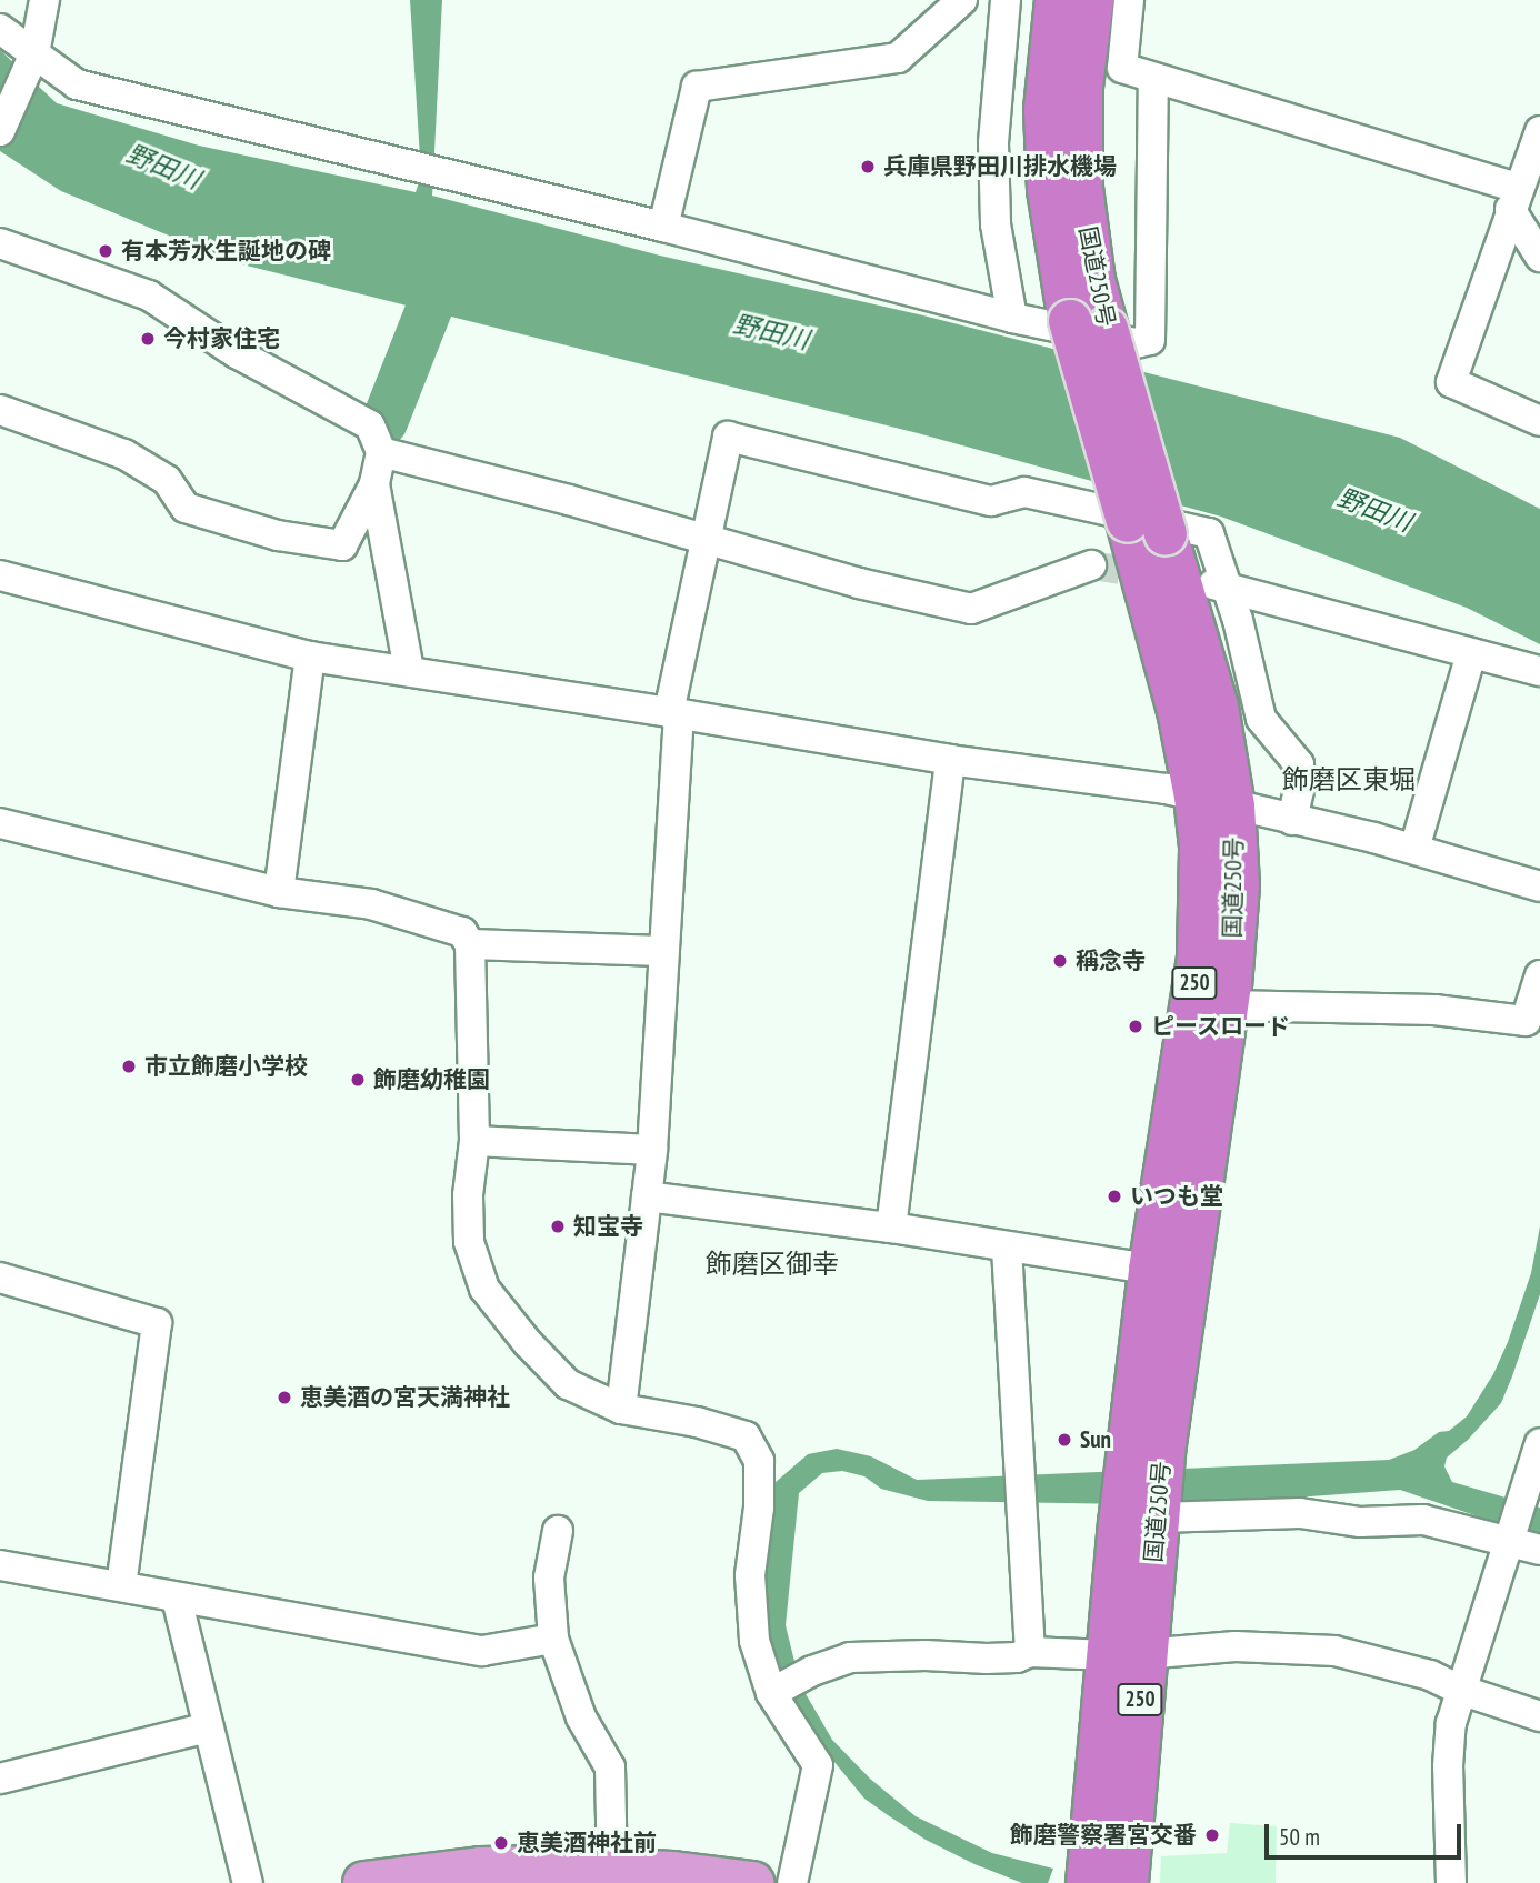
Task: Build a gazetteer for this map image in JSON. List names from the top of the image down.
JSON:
{
  "streets": {
    "highway": ["国道250号", "250"]
  },
  "districts": ["飾磨区東堀", "飾磨区御幸"],
  "water": ["野田川"],
  "places": [
    "兵庫県野田川排水機場",
    "有本芳水生誕地の碑",
    "今村家住宅",
    "稱念寺",
    "ピースロード",
    "市立飾磨小学校",
    "飾磨幼稚園",
    "いつも堂",
    "知宝寺",
    "恵美酒の宮天満神社",
    "Sun",
    "飾磨警察署宮交番",
    "恵美酒神社前"
  ],
  "scale_bar": "50 m"
}
